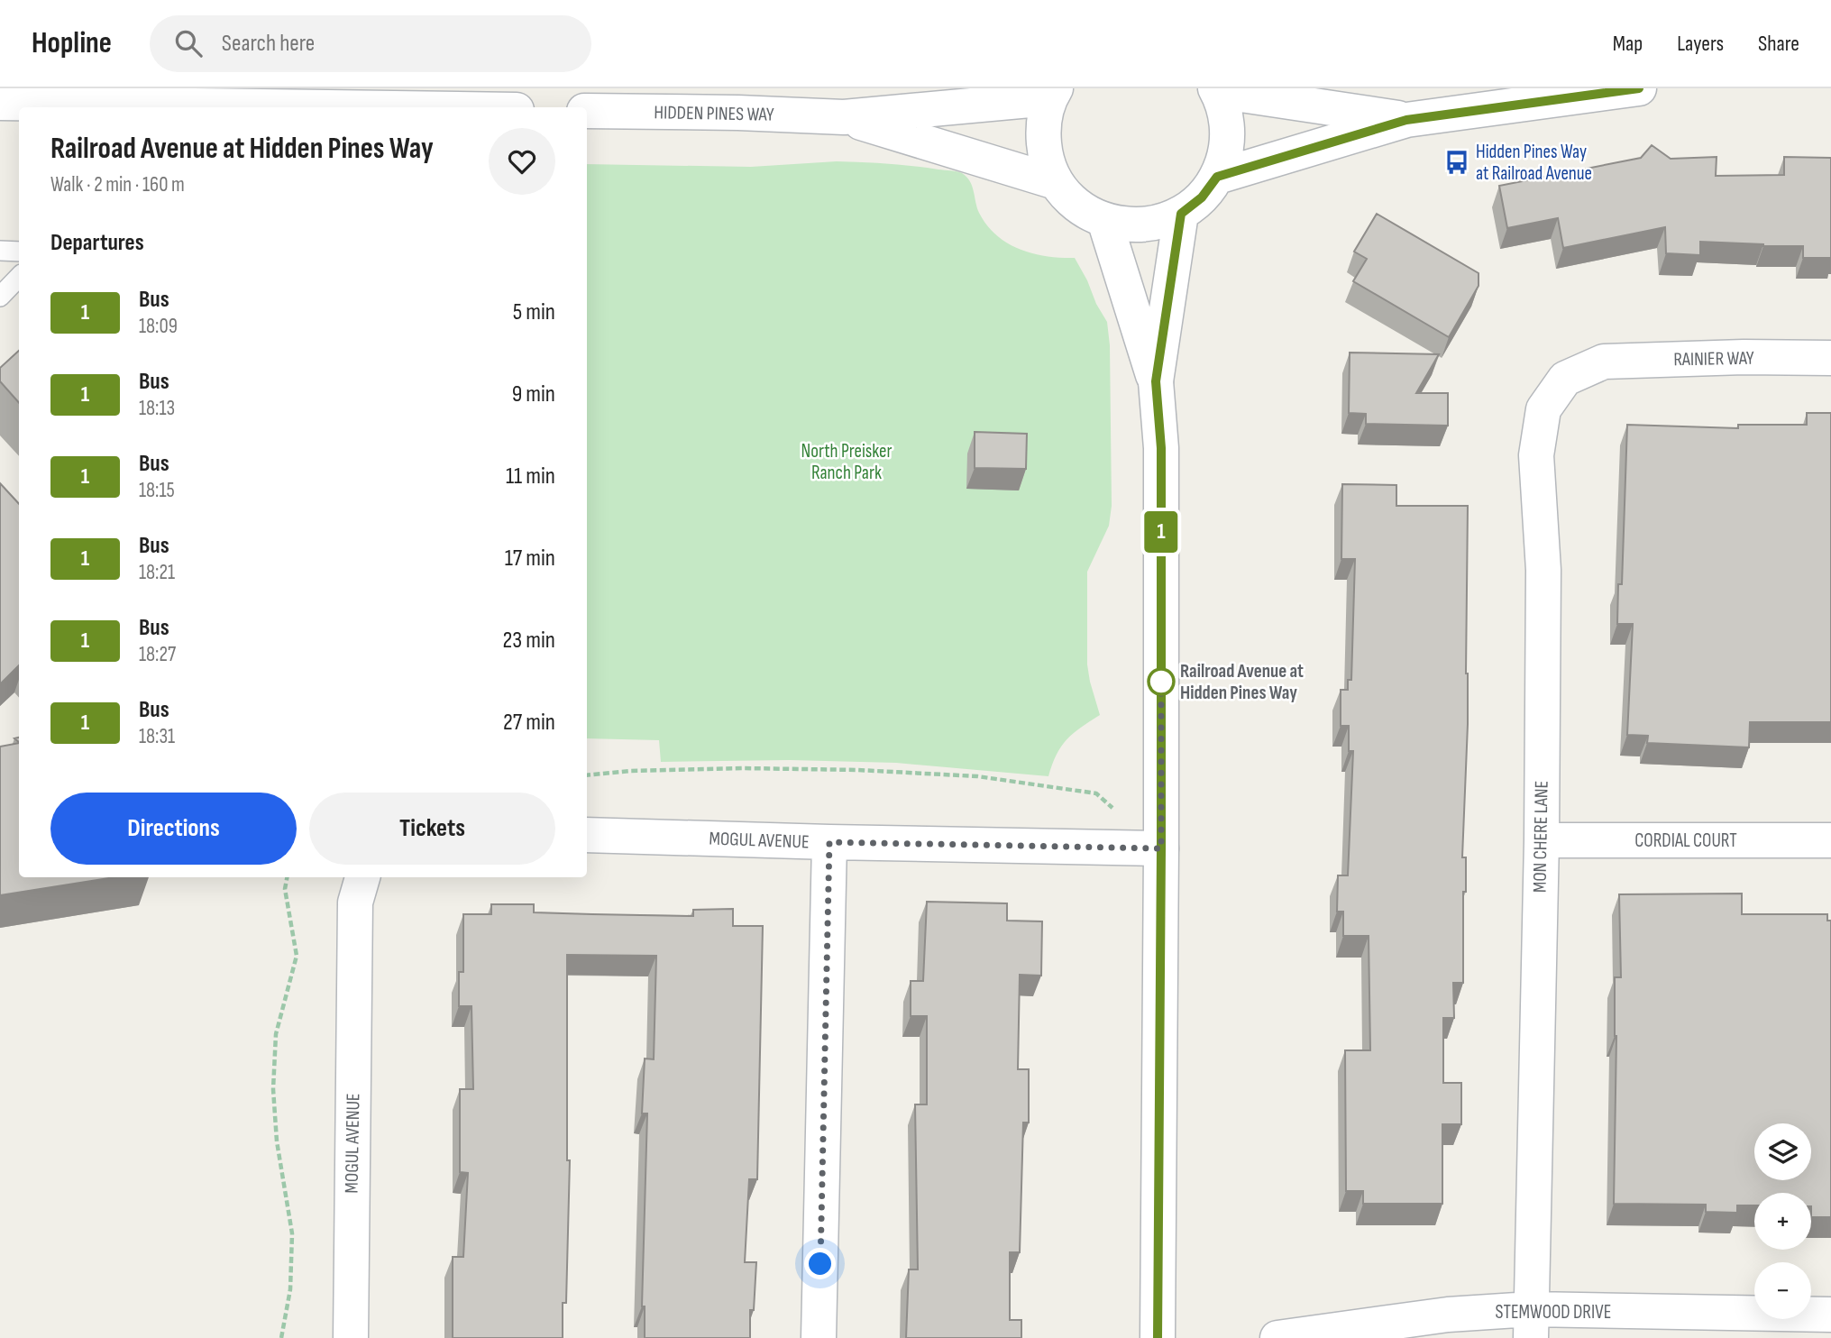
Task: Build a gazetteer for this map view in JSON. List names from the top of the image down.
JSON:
{
  "streets": {
    "street": [
      "HIDDEN PINES WAY",
      "RAINIER WAY",
      "MON CHERE LANE",
      "MOGUL AVENUE",
      "CORDIAL COURT",
      "STEMWOOD DRIVE"
    ]
  },
  "crossings": [
    ["RAINIER WAY", "MON CHERE LANE"],
    ["MON CHERE LANE", "CORDIAL COURT"],
    ["MON CHERE LANE", "STEMWOOD DRIVE"]
  ],
  "parks": ["North Preisker Ranch Park"],
  "places": {
    "bus stop": ["Hidden Pines Way at Railroad Avenue"],
    "other": ["Railroad Avenue at Hidden Pines Way"]
  },
  "lines": ["bus line 1"],
  "page": {
    "header": "Hopline",
    "search": "Search here",
    "nav": ["Map", "Layers", "Share"],
    "on_map": "1",
    "heading": [
      ["Railroad Avenue at Hidden Pines Way", "Walk · 2 min · 160 m"],
      "Departures"
    ],
    "list": [
      {
        "mark": "1",
        "name": "Bus",
        "note": "18:09",
        "value": "5 min"
      },
      {
        "mark": "1",
        "name": "Bus",
        "note": "18:13",
        "value": "9 min"
      },
      {
        "mark": "1",
        "name": "Bus",
        "note": "18:15",
        "value": "11 min"
      },
      {
        "mark": "1",
        "name": "Bus",
        "note": "18:21",
        "value": "17 min"
      },
      {
        "mark": "1",
        "name": "Bus",
        "note": "18:27",
        "value": "23 min"
      },
      {
        "mark": "1",
        "name": "Bus",
        "note": "18:31",
        "value": "27 min"
      }
    ],
    "buttons": ["Directions", "Tickets"],
    "map_buttons": ["+", "−"]
  }
}
